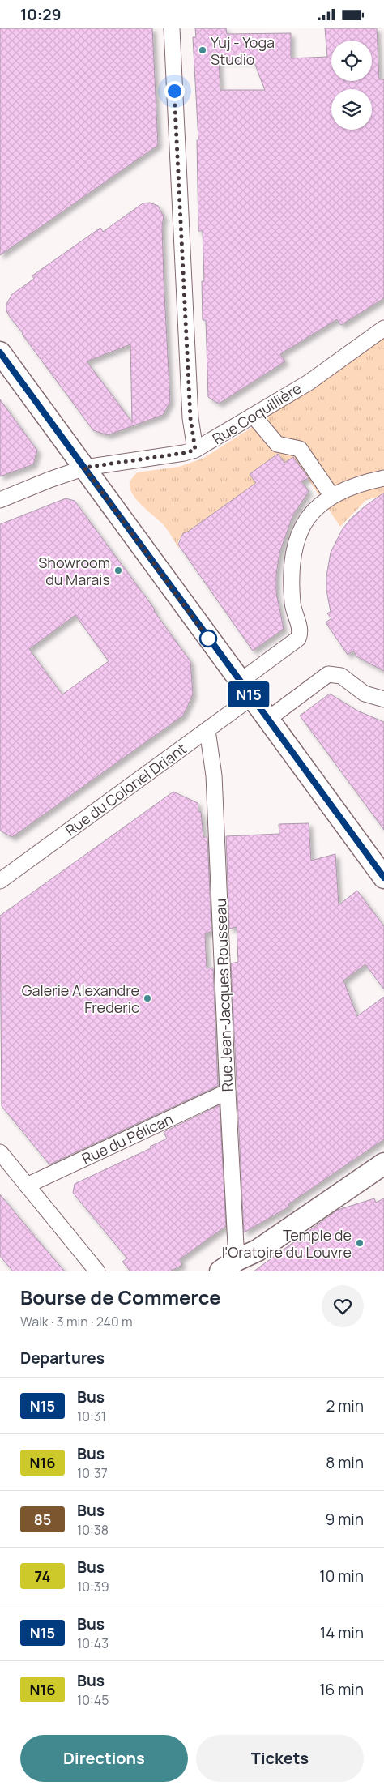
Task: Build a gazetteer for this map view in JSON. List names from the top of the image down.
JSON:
{
  "streets": {
    "street": [
      "Rue Coquillière",
      "Rue du Colonel Driant",
      "Rue Jean-Jacques Rousseau",
      "Rue du Pélican"
    ]
  },
  "crossings": [
    ["Rue du Colonel Driant", "Rue Jean-Jacques Rousseau"],
    ["Rue Jean-Jacques Rousseau", "Rue du Pélican"]
  ],
  "places": [
    "Yuj - Yoga Studio",
    "Showroom du Marais",
    "Galerie Alexandre Frederic",
    "Temple de l'Oratoire du Louvre"
  ],
  "lines": ["bus line N15"],
  "page": {
    "status": "10:29",
    "on_map": "N15",
    "heading": [
      ["Bourse de Commerce", "Walk · 3 min · 240 m"],
      "Departures"
    ],
    "list": [
      {
        "mark": "N15",
        "name": "Bus",
        "note": "10:31",
        "value": "2 min"
      },
      {
        "mark": "N16",
        "name": "Bus",
        "note": "10:37",
        "value": "8 min"
      },
      {
        "mark": "85",
        "name": "Bus",
        "note": "10:38",
        "value": "9 min"
      },
      {
        "mark": "74",
        "name": "Bus",
        "note": "10:39",
        "value": "10 min"
      },
      {
        "mark": "N15",
        "name": "Bus",
        "note": "10:43",
        "value": "14 min"
      },
      {
        "mark": "N16",
        "name": "Bus",
        "note": "10:45",
        "value": "16 min"
      }
    ],
    "buttons": ["Directions", "Tickets"]
  }
}
